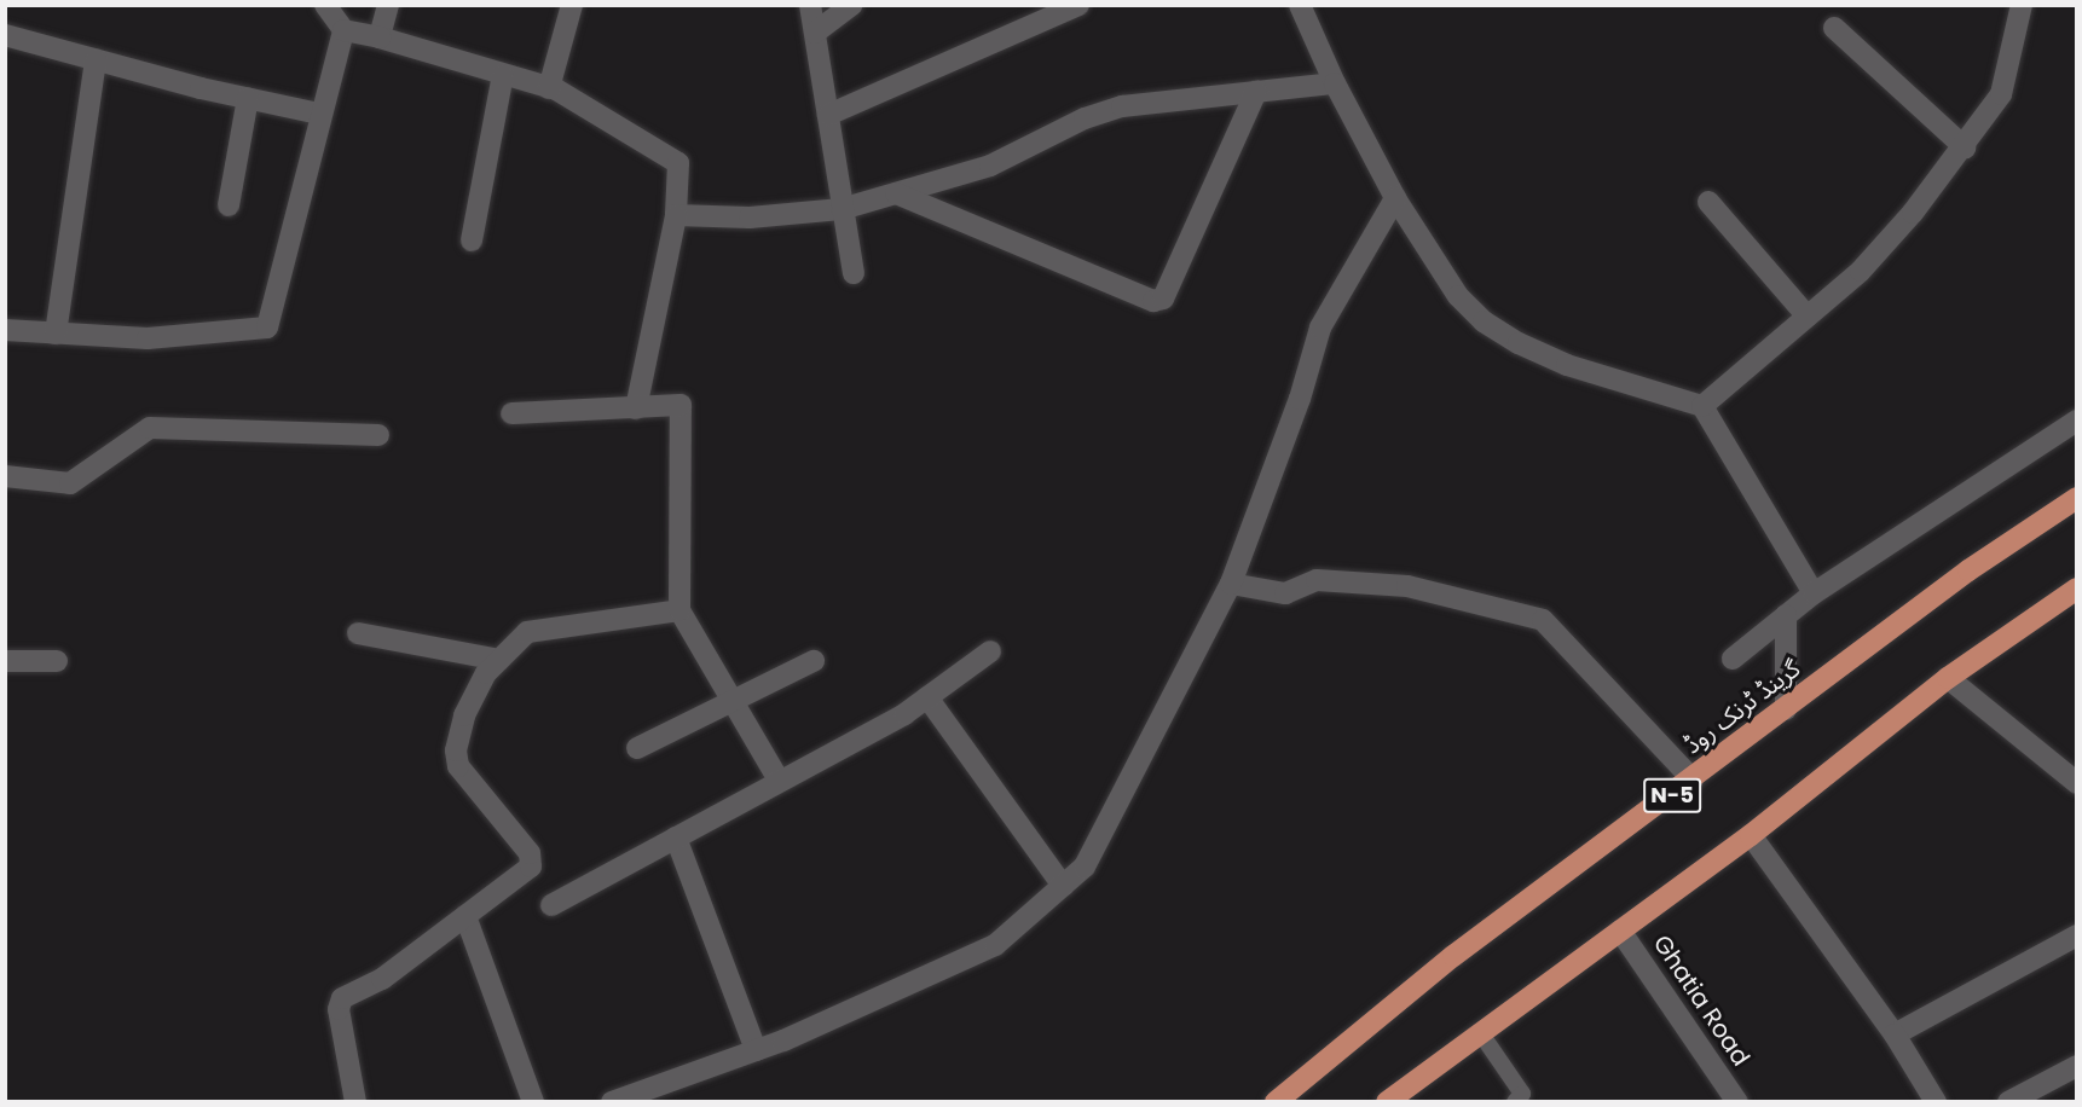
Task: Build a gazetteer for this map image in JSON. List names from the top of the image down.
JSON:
{
  "streets": {
    "highway": ["گرینڈ ٹرنک روڈ", "N-5"],
    "street": ["Ghatia Road"]
  }
}
